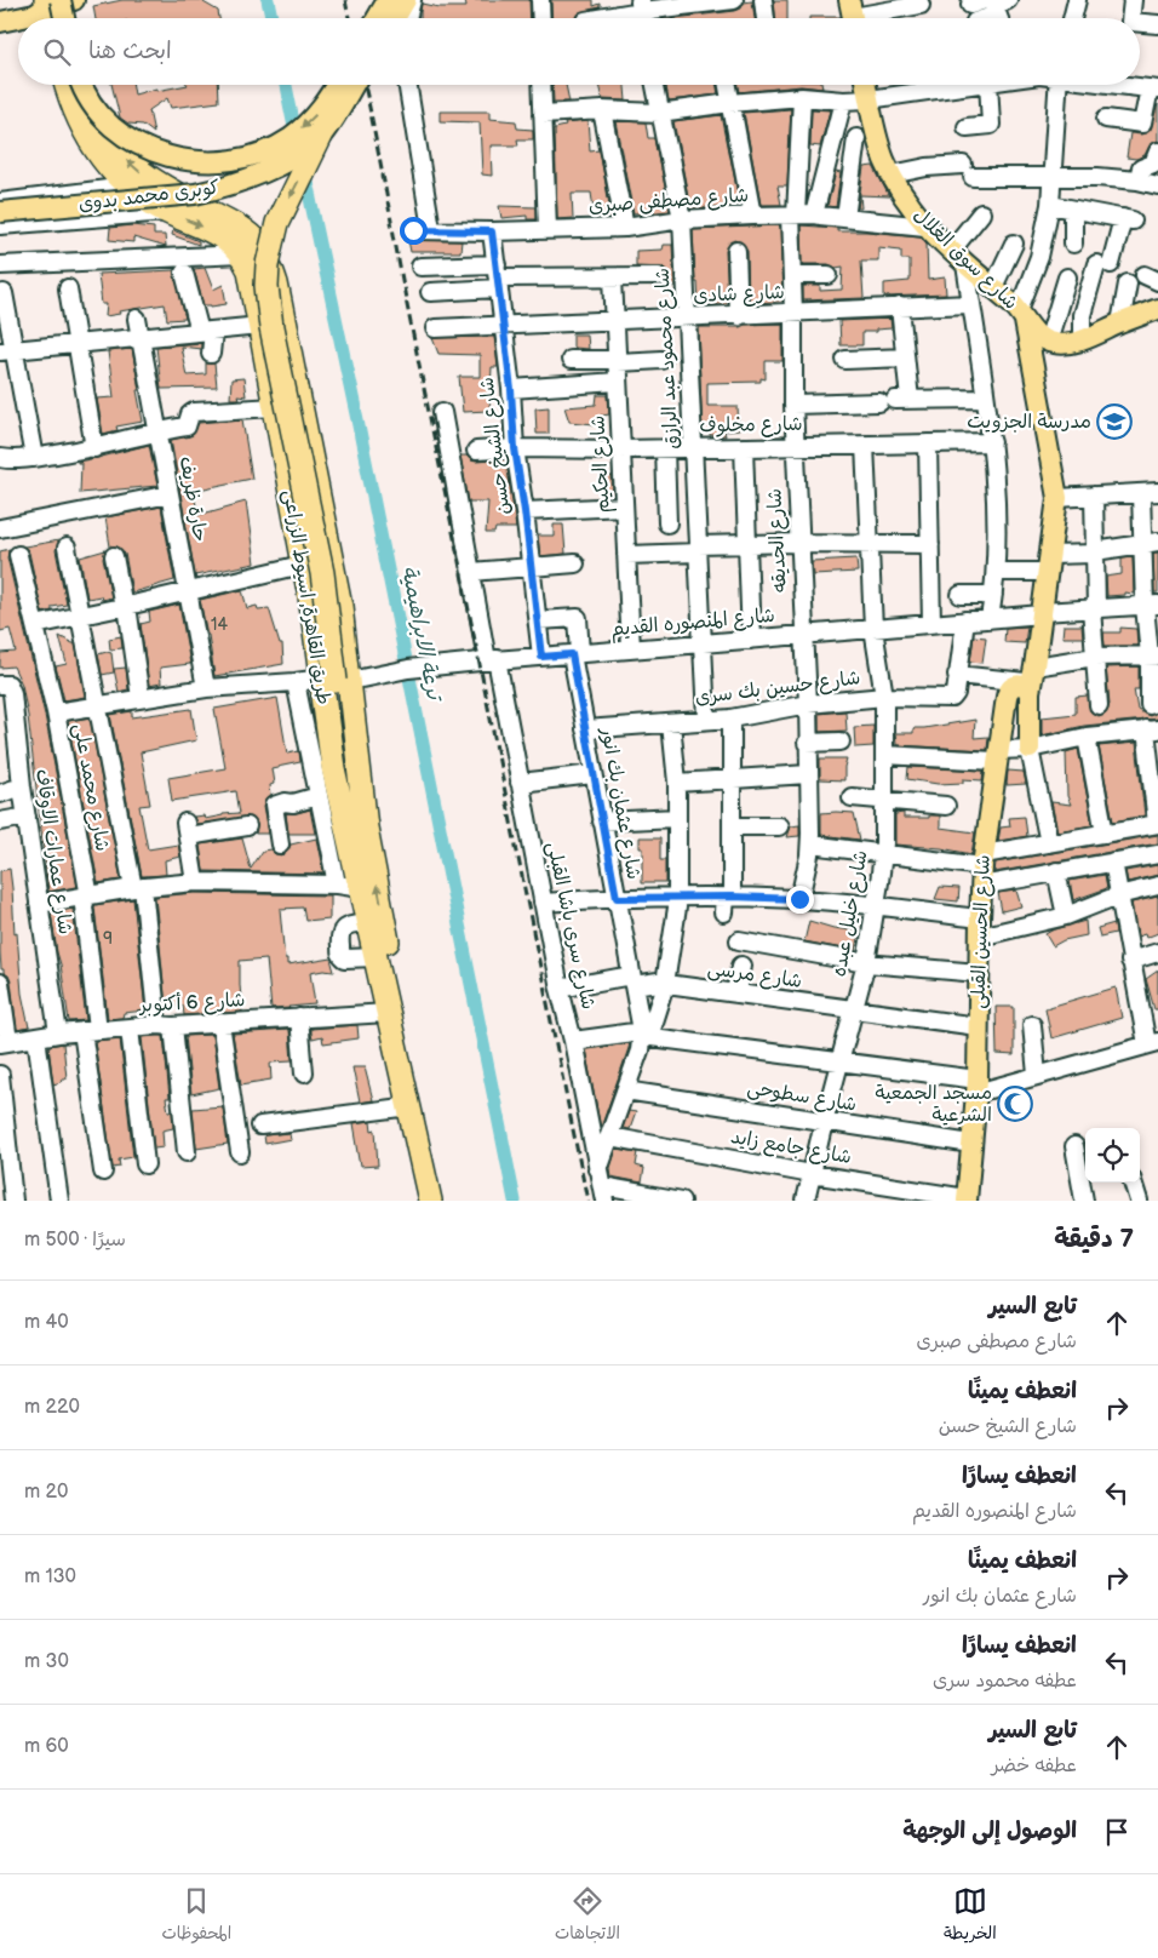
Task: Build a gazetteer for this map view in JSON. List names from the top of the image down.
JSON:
{
  "streets": {
    "highway": ["طريق القاهرة, اسيوط الزراعى"],
    "main road": ["كوبرى محمد بدوى", "شارع سوق الغلال", "شارع الحسين القبلى"],
    "street": [
      "شارع مصطفى صبرى",
      "شارع شادى",
      "شارع محمود عبد الرازق",
      "شارع مخلوف",
      "شارع الشيخ حسن",
      "شارع الحكيم",
      "حارة ظريف",
      "شارع الحديقه",
      "شارع المنصوره القديم",
      "شارع حسين بك سرى",
      "شارع محمد على",
      "شارع عثمان بك انور",
      "شارع عمارات الاوقاف",
      "شارع خليل عبده",
      "شارع سرى باشا القبلى",
      "شارع مرسى",
      "شارع 6 أكتوبر",
      "شارع سطوحى",
      "شارع جامع زايد"
    ]
  },
  "crossings": [
    ["شارع مصطفى صبرى", "شارع سوق الغلال"],
    ["شارع مصطفى صبرى", "شارع محمود عبد الرازق"],
    ["شارع مصطفى صبرى", "شارع الشيخ حسن"],
    ["شارع مصطفى صبرى", "شارع الحديقه"],
    ["شارع شادى", "شارع محمود عبد الرازق"],
    ["شارع شادى", "شارع الشيخ حسن"],
    ["شارع شادى", "شارع الحكيم"],
    ["شارع شادى", "شارع الحديقه"],
    ["شارع محمود عبد الرازق", "شارع مخلوف"],
    ["شارع محمود عبد الرازق", "شارع المنصوره القديم"],
    ["شارع محمود عبد الرازق", "شارع حسين بك سرى"],
    ["شارع مخلوف", "شارع الشيخ حسن"],
    ["شارع مخلوف", "شارع الحكيم"],
    ["شارع مخلوف", "شارع الحديقه"],
    ["شارع مخلوف", "شارع خليل عبده"],
    ["شارع الشيخ حسن", "شارع المنصوره القديم"],
    ["شارع الشيخ حسن", "شارع عثمان بك انور"],
    ["شارع الحكيم", "شارع المنصوره القديم"],
    ["حارة ظريف", "شارع المنصوره القديم"],
    ["شارع الحديقه", "شارع المنصوره القديم"],
    ["شارع الحديقه", "شارع حسين بك سرى"],
    ["طريق القاهرة, اسيوط الزراعى", "شارع المنصوره القديم"],
    ["شارع المنصوره القديم", "شارع محمد على"],
    ["شارع المنصوره القديم", "شارع عثمان بك انور"],
    ["شارع المنصوره القديم", "شارع خليل عبده"],
    ["شارع المنصوره القديم", "شارع سرى باشا القبلى"],
    ["شارع حسين بك سرى", "شارع عثمان بك انور"],
    ["شارع حسين بك سرى", "شارع خليل عبده"],
    ["شارع محمد على", "شارع 6 أكتوبر"],
    ["شارع عثمان بك انور", "شارع سرى باشا القبلى"],
    ["شارع عثمان بك انور", "شارع مرسى"],
    ["شارع عثمان بك انور", "شارع سطوحى"],
    ["شارع عثمان بك انور", "شارع جامع زايد"],
    ["شارع عمارات الاوقاف", "شارع 6 أكتوبر"],
    ["شارع خليل عبده", "شارع مرسى"],
    ["شارع خليل عبده", "شارع سطوحى"],
    ["شارع خليل عبده", "شارع جامع زايد"],
    ["شارع سرى باشا القبلى", "شارع مرسى"],
    ["شارع الحسين القبلى", "شارع مرسى"],
    ["شارع الحسين القبلى", "شارع سطوحى"],
    ["شارع الحسين القبلى", "شارع جامع زايد"]
  ],
  "water": ["ترعة الابراهيمية"],
  "places": {
    "school or university": ["مدرسة الجزويت"],
    "mosque": ["مسجد الجمعية الشرعية"]
  },
  "house_numbers": ["14", "9"],
  "page": {
    "search": "ابحث هنا",
    "heading": ["7 دقيقة", "سيرًا · 500 m"],
    "list": [
      ["تابع السير", "شارع مصطفى صبرى", "40 m"],
      ["انعطف يمينًا", "شارع الشيخ حسن", "220 m"],
      ["انعطف يسارًا", "شارع المنصوره القديم", "20 m"],
      ["انعطف يمينًا", "شارع عثمان بك انور", "130 m"],
      ["انعطف يسارًا", "عطفه محمود سرى", "30 m"],
      ["تابع السير", "عطفه خضر", "60 m"],
      "الوصول إلى الوجهة"
    ],
    "nav": ["الخريطة", "الاتجاهات", "المحفوظات"]
  }
}
